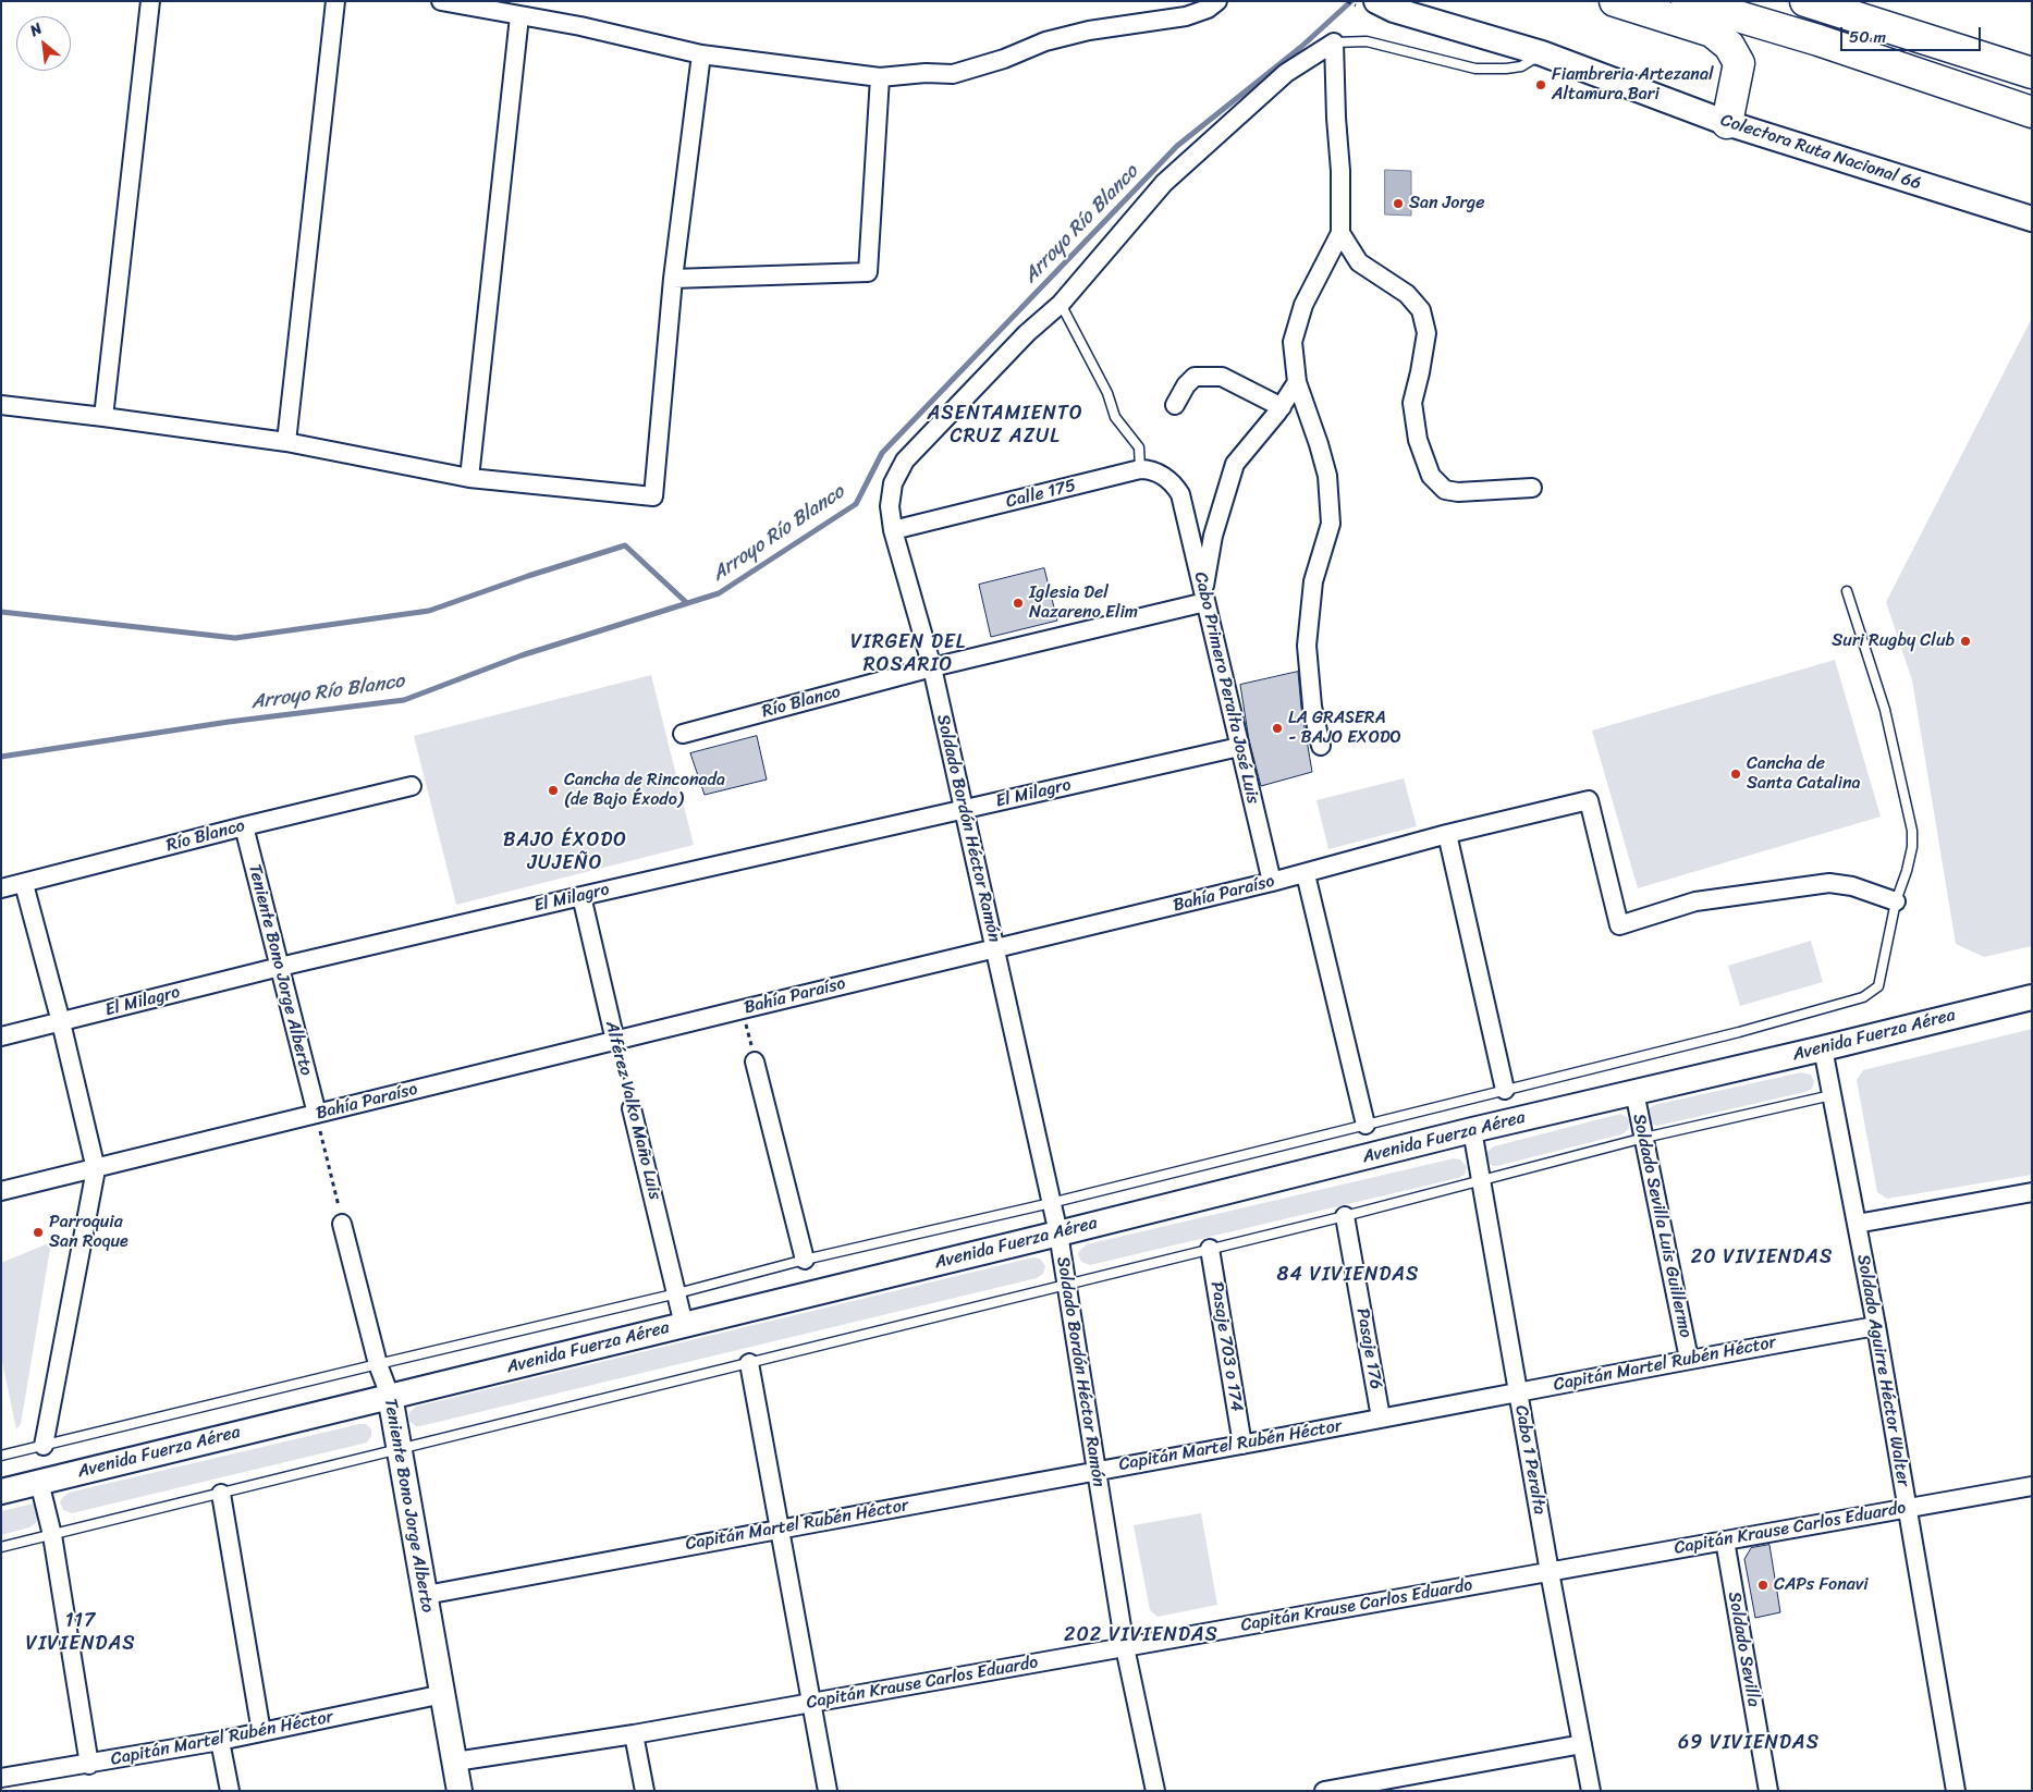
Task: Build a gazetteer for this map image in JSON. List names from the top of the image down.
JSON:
{
  "streets": {
    "main road": ["Colectora Ruta Nacional 66", "Teniente Bono Jorge Alberto", "Avenida Fuerza Aérea"],
    "street": [
      "Calle 175",
      "Cabo Primero Peralta José Luis",
      "Río Blanco",
      "El Milagro",
      "Soldado Bordón Héctor Ramón",
      "Bahía Paraíso",
      "Alférez Valko Maño Luis",
      "Soldado Sevilla Luis Guillermo",
      "Pasaje 703 o 174",
      "Pasaje 176",
      "Capitán Martel Rubén Héctor",
      "Soldado Aguirre Héctor Walter",
      "Cabo 1 Peralta",
      "Capitán Krause Carlos Eduardo",
      "Soldado Sevilla"
    ]
  },
  "crossings": [
    ["Calle 175", "Cabo Primero Peralta José Luis"],
    ["Calle 175", "Soldado Bordón Héctor Ramón"],
    ["Cabo Primero Peralta José Luis", "Río Blanco"],
    ["Cabo Primero Peralta José Luis", "El Milagro"],
    ["Cabo Primero Peralta José Luis", "Bahía Paraíso"],
    ["Río Blanco", "Soldado Bordón Héctor Ramón"],
    ["Río Blanco", "Teniente Bono Jorge Alberto"],
    ["El Milagro", "Soldado Bordón Héctor Ramón"],
    ["El Milagro", "Teniente Bono Jorge Alberto"],
    ["El Milagro", "Alférez Valko Maño Luis"],
    ["Soldado Bordón Héctor Ramón", "Bahía Paraíso"],
    ["Soldado Bordón Héctor Ramón", "Avenida Fuerza Aérea"],
    ["Soldado Bordón Héctor Ramón", "Capitán Martel Rubén Héctor"],
    ["Soldado Bordón Héctor Ramón", "Capitán Krause Carlos Eduardo"],
    ["Bahía Paraíso", "Teniente Bono Jorge Alberto"],
    ["Bahía Paraíso", "Alférez Valko Maño Luis"],
    ["Teniente Bono Jorge Alberto", "Avenida Fuerza Aérea"],
    ["Teniente Bono Jorge Alberto", "Capitán Martel Rubén Héctor"],
    ["Teniente Bono Jorge Alberto", "Capitán Krause Carlos Eduardo"],
    ["Avenida Fuerza Aérea", "Alférez Valko Maño Luis"],
    ["Avenida Fuerza Aérea", "Soldado Sevilla Luis Guillermo"],
    ["Avenida Fuerza Aérea", "Soldado Aguirre Héctor Walter"],
    ["Avenida Fuerza Aérea", "Cabo 1 Peralta"],
    ["Soldado Sevilla Luis Guillermo", "Capitán Martel Rubén Héctor"],
    ["Pasaje 703 o 174", "Capitán Martel Rubén Héctor"],
    ["Pasaje 176", "Capitán Martel Rubén Héctor"],
    ["Capitán Martel Rubén Héctor", "Soldado Aguirre Héctor Walter"],
    ["Capitán Martel Rubén Héctor", "Cabo 1 Peralta"],
    ["Soldado Aguirre Héctor Walter", "Capitán Krause Carlos Eduardo"],
    ["Cabo 1 Peralta", "Capitán Krause Carlos Eduardo"],
    ["Capitán Krause Carlos Eduardo", "Soldado Sevilla"]
  ],
  "districts": [
    "ASENTAMIENTO CRUZ AZUL",
    "VIRGEN DEL ROSARIO",
    "BAJO ÉXODO JUJEÑO",
    "20 VIVIENDAS",
    "84 VIVIENDAS",
    "117 VIVIENDAS",
    "202 VIVIENDAS",
    "69 VIVIENDAS"
  ],
  "water": ["Arroyo Río Blanco"],
  "places": [
    "Fiambreria Artezanal Altamura Bari",
    "San Jorge",
    "Iglesia Del Nazareno Elim",
    "Suri Rugby Club",
    "LA GRASERA - BAJO EXODO",
    "Cancha de Santa Catalina",
    "Cancha de Rinconada (de Bajo Éxodo)",
    "Parroquia San Roque",
    "CAPs Fonavi"
  ],
  "scale_bar": "50 m",
  "north": "top left"
}
